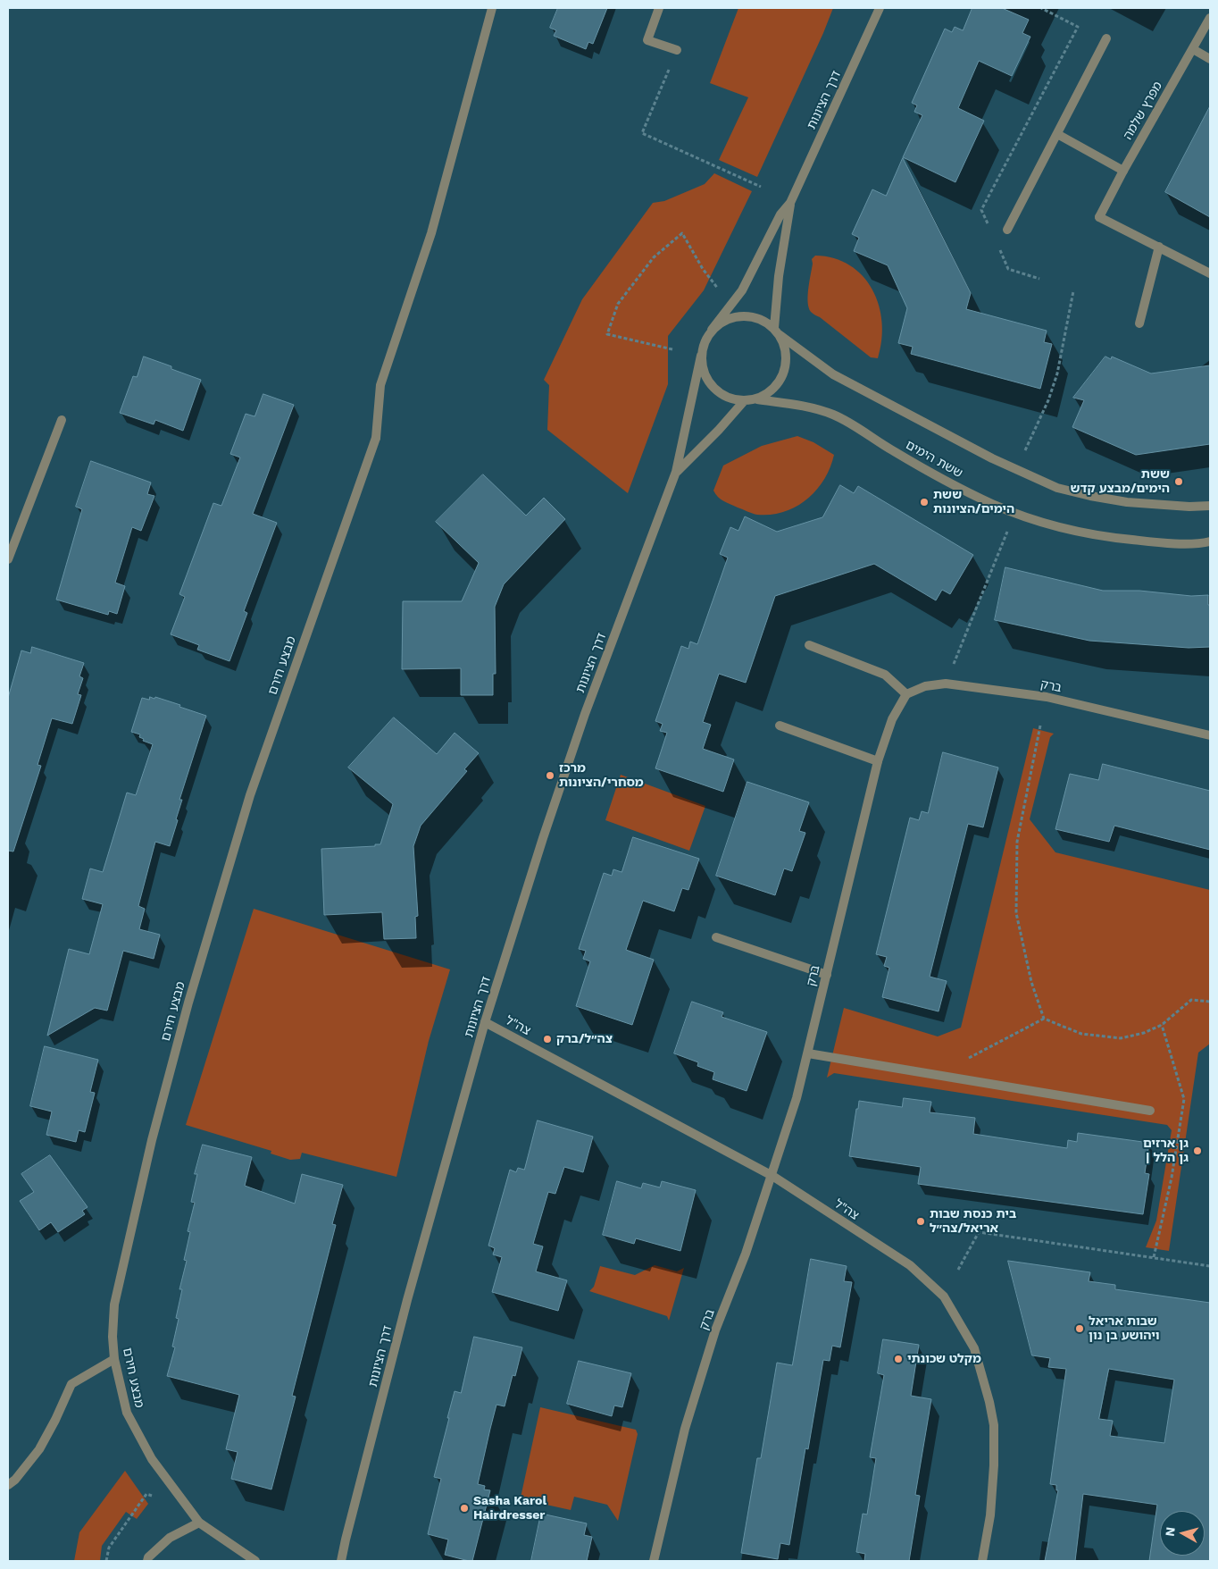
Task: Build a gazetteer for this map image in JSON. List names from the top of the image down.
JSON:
{
  "streets": {
    "street": [
      "דרך הציונות",
      "מפרץ שלמה",
      "ששת הימים",
      "מבצע חירם",
      "ברק",
      "צה\"ל"
    ]
  },
  "crossings": [
    ["דרך הציונות", "ששת הימים"],
    ["דרך הציונות", "צה\"ל"],
    ["ברק", "צה\"ל"]
  ],
  "places": [
    "ששת הימים/מבצע קדש",
    "ששת הימים/הציונות",
    "מרכז מסחרי/הציונות",
    "צה״ל/ברק",
    "גן ארזים | גן הלל",
    "בית כנסת שבות אריאל/צה״ל",
    "שבות אריאל ויהושע בן נון",
    "מקלט שכונתי",
    "Sasha Karol Hairdresser"
  ],
  "north": "left"
}
